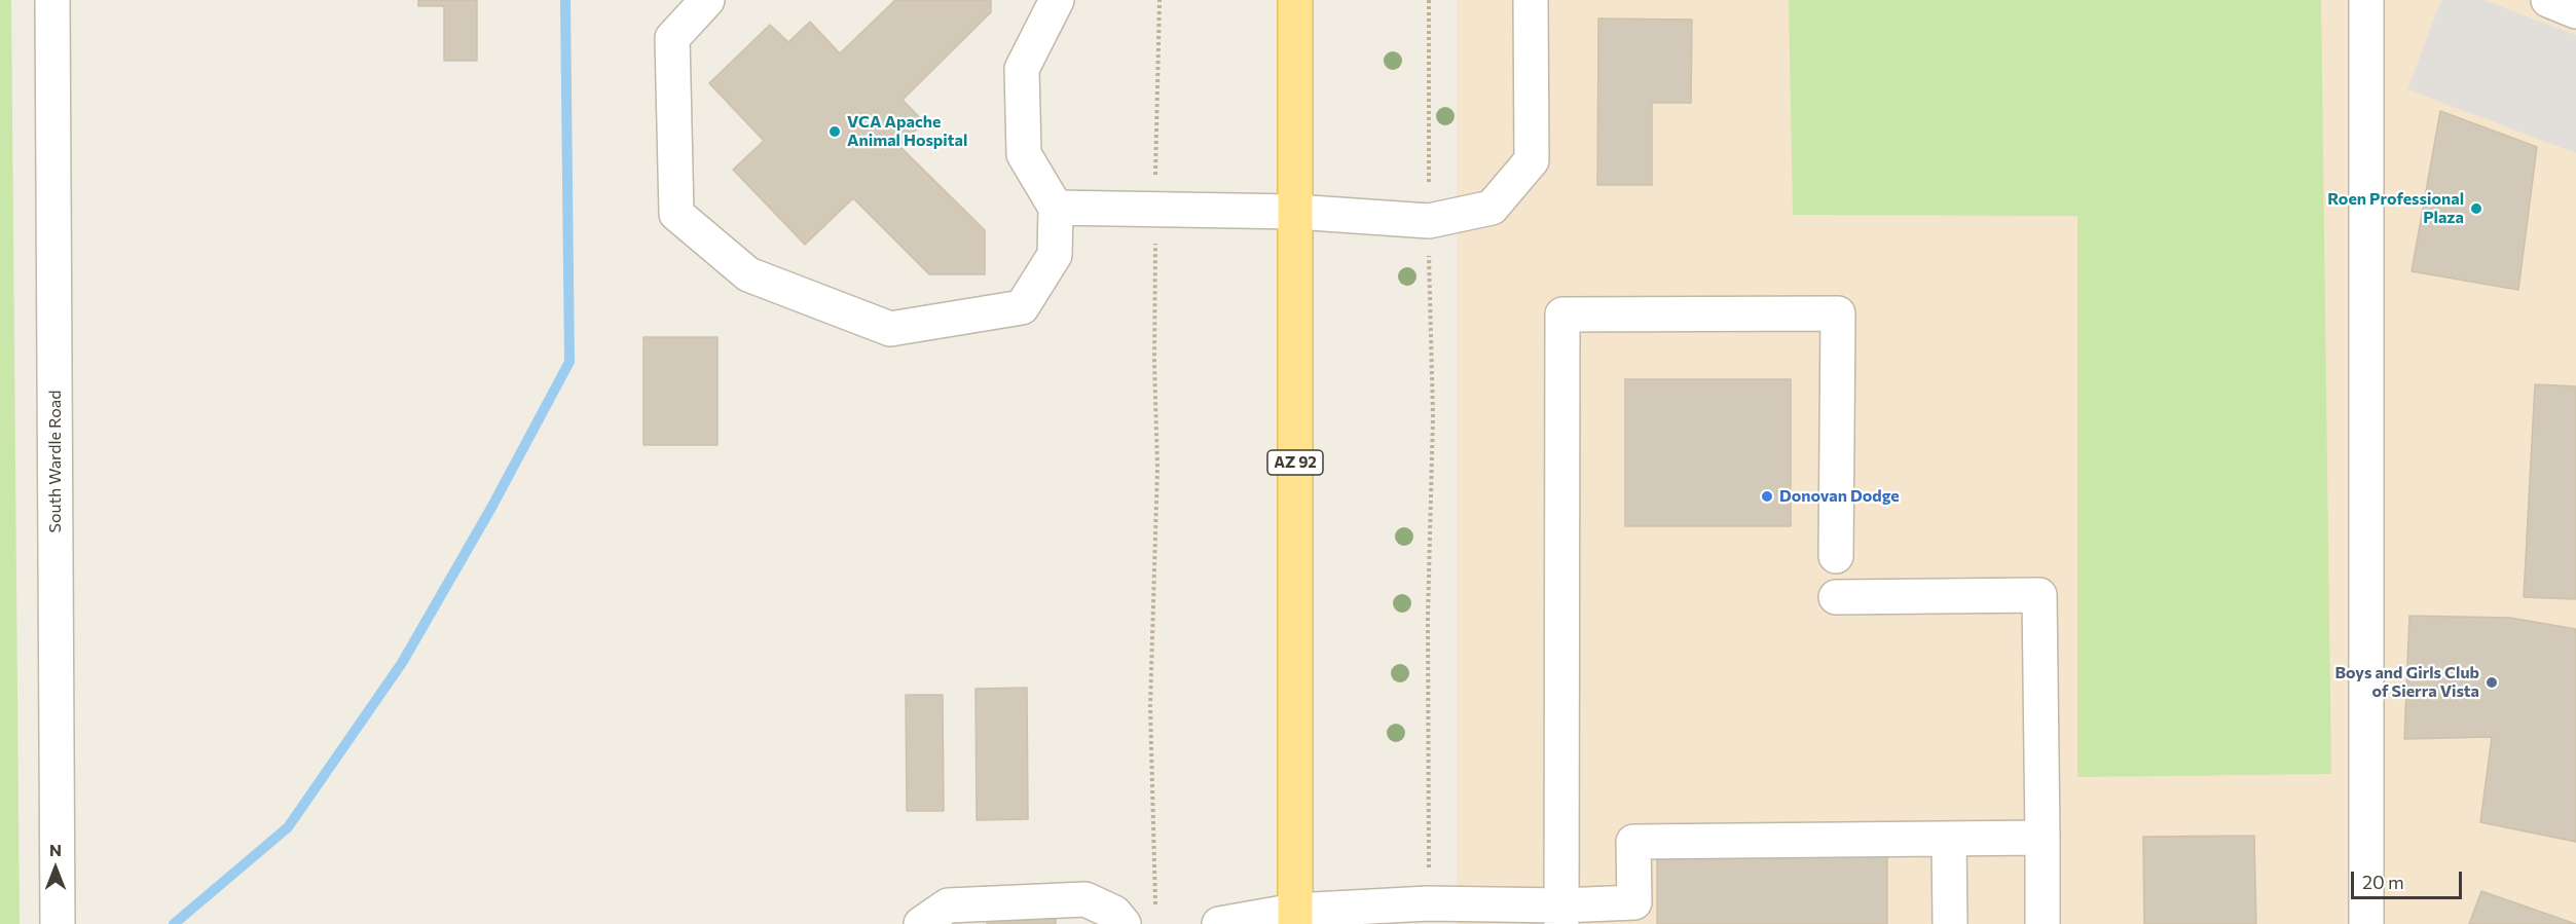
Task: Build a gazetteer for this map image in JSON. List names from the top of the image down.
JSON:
{
  "streets": {
    "main road": ["AZ 92"],
    "street": ["South Wardle Road"]
  },
  "places": [
    "VCA Apache Animal Hospital",
    "Roen Professional Plaza",
    "Donovan Dodge",
    "Boys and Girls Club of Sierra Vista"
  ],
  "scale_bar": "20 m",
  "north": "top"
}
